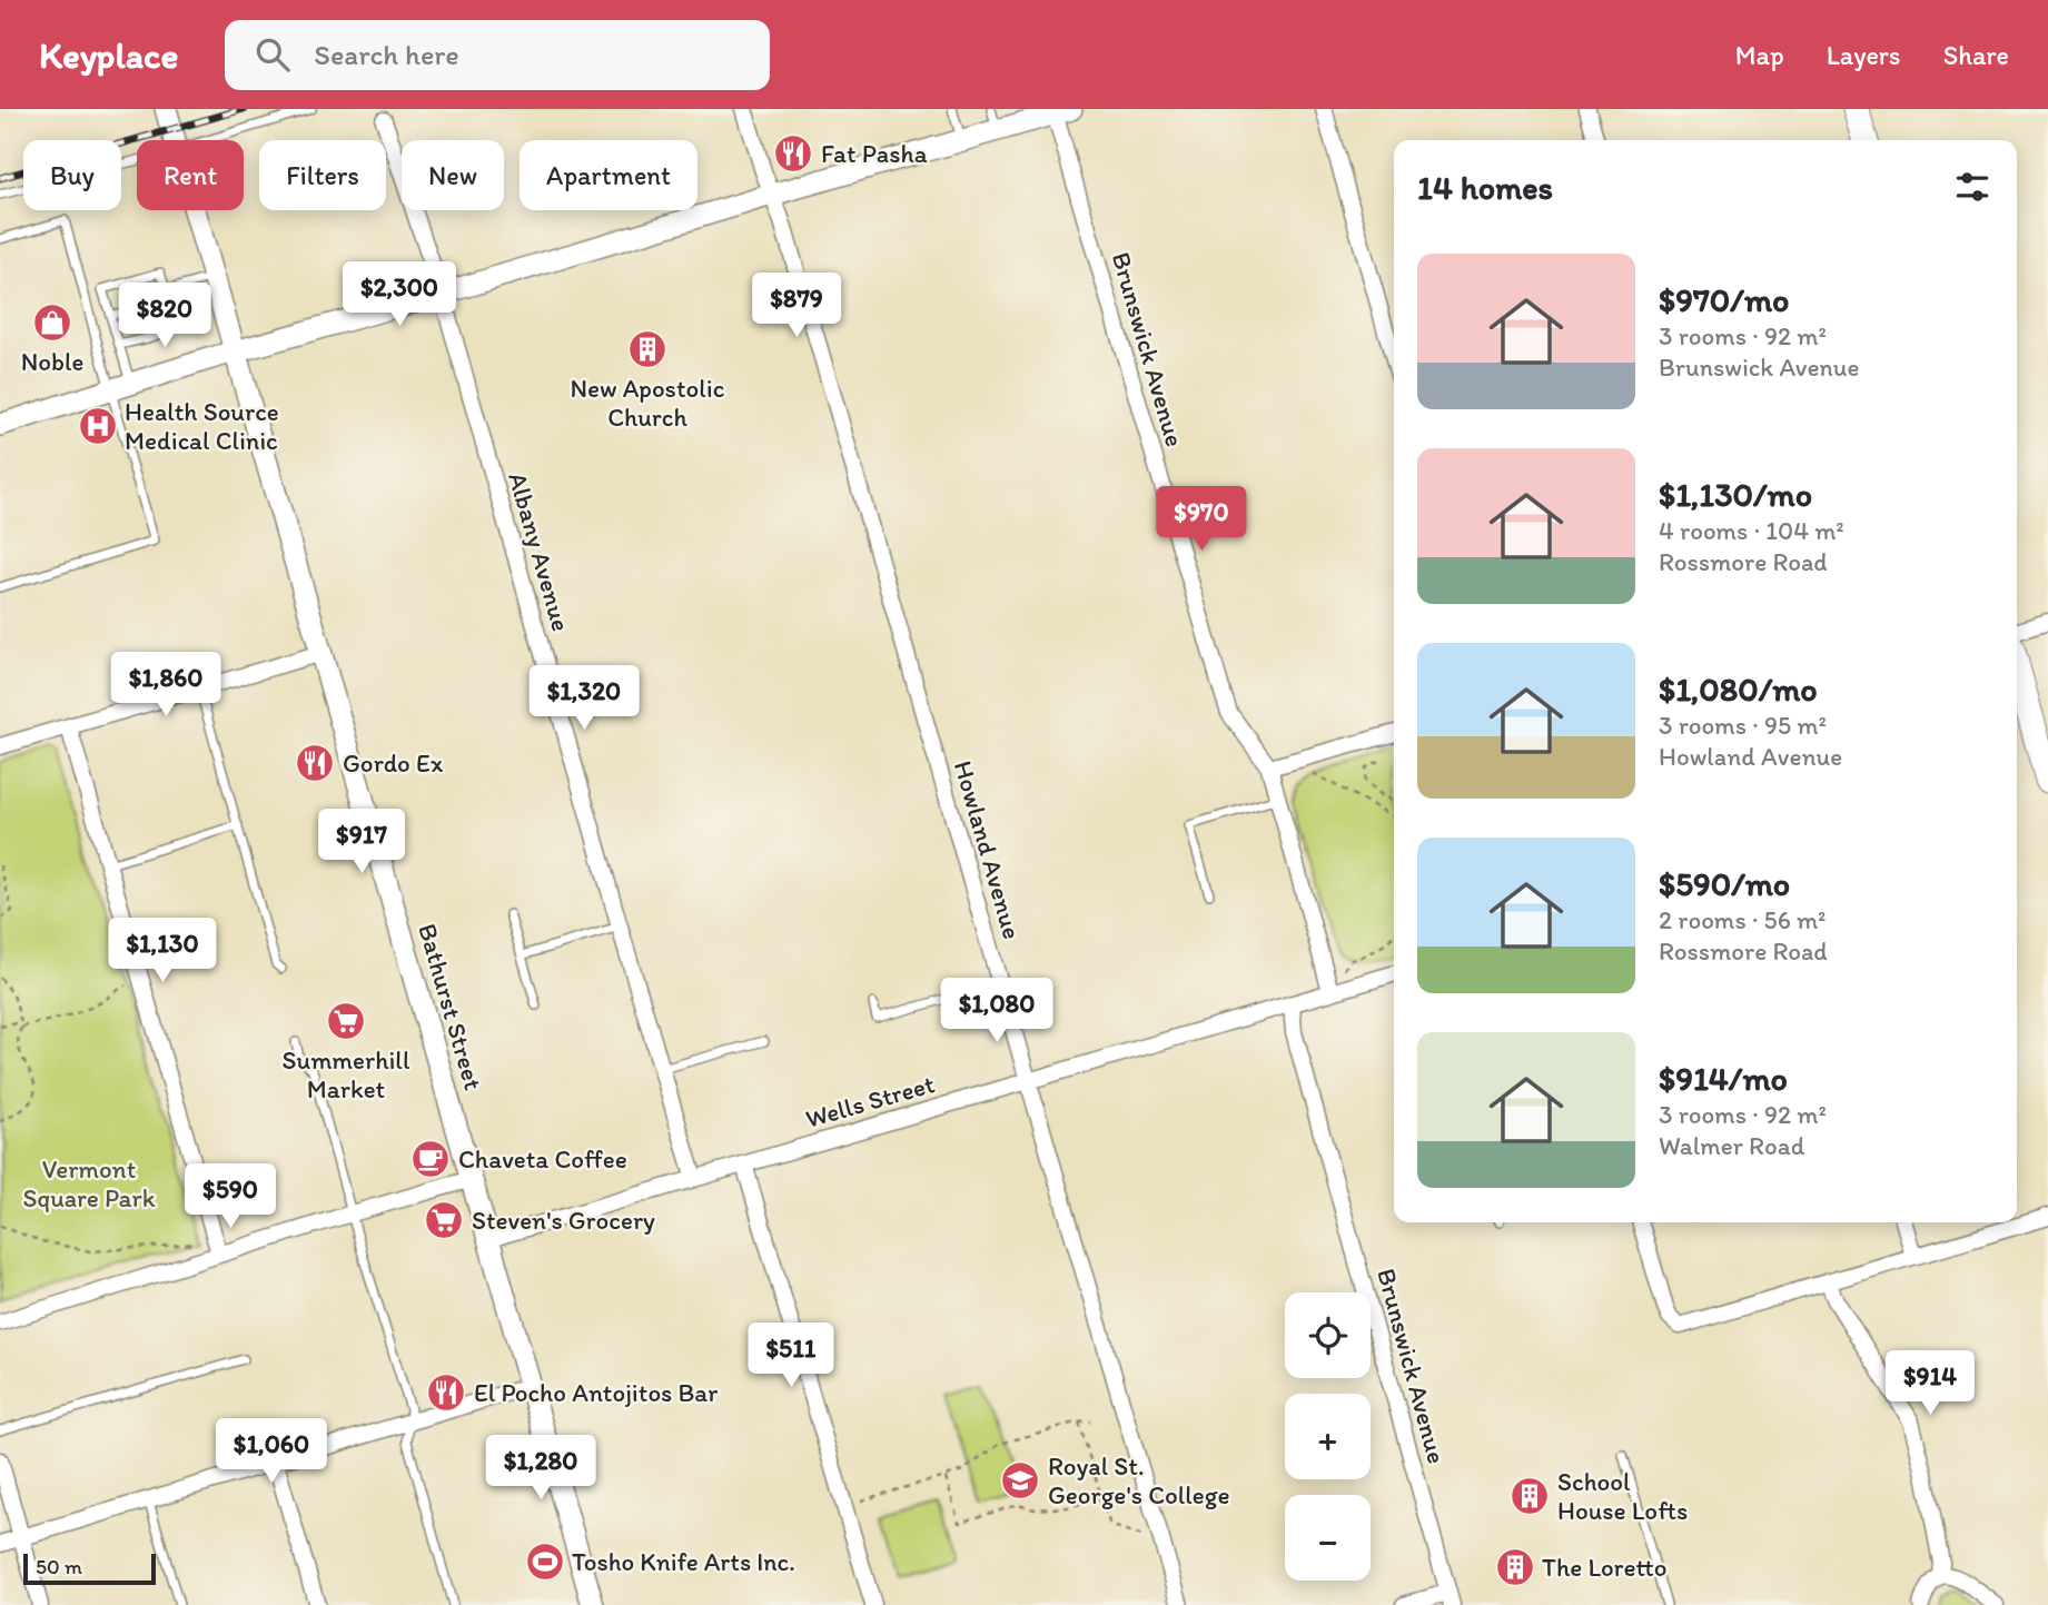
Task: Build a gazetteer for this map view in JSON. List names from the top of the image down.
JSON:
{
  "streets": {
    "main road": ["Bathurst Street"],
    "street": [
      "Brunswick Avenue",
      "Albany Avenue",
      "Howland Avenue",
      "Wells Street"
    ]
  },
  "crossings": [
    ["Brunswick Avenue", "Wells Street"],
    ["Albany Avenue", "Wells Street"],
    ["Howland Avenue", "Wells Street"],
    ["Bathurst Street", "Wells Street"]
  ],
  "parks": ["Vermont Square Park"],
  "places": {
    "restaurant": ["Fat Pasha", "Gordo Ex", "El Pocho Antojitos Bar"],
    "shop": ["Noble"],
    "building": ["New Apostolic Church", "School House Lofts", "The Loretto"],
    "hospital": ["Health Source Medical Clinic"],
    "supermarket": ["Summerhill Market", "Steven's Grocery"],
    "cafe": ["Chaveta Coffee"],
    "school or university": ["Royal St. George's College"],
    "sports": ["Tosho Knife Arts Inc."]
  },
  "scale_bar": "50 m",
  "page": {
    "header": "Keyplace",
    "search": "Search here",
    "nav": ["Map", "Layers", "Share"],
    "chip": [
      "Buy",
      "Rent",
      "Filters",
      "New",
      "Apartment"
    ],
    "heading": "14 homes",
    "list": [
      {
        "name": "$970/mo",
        "note": "3 rooms · 92 m² · Brunswick Avenue"
      },
      {
        "name": "$1,130/mo",
        "note": "4 rooms · 104 m² · Rossmore Road"
      },
      {
        "name": "$1,080/mo",
        "note": "3 rooms · 95 m² · Howland Avenue"
      },
      {
        "name": "$590/mo",
        "note": "2 rooms · 56 m² · Rossmore Road"
      },
      {
        "name": "$914/mo",
        "note": "3 rooms · 92 m² · Walmer Road"
      }
    ],
    "price": [
      "$2,300",
      "$879",
      "$820",
      "$970",
      "$1,860",
      "$1,320",
      "$917",
      "$1,130",
      "$1,080",
      "$590",
      "$511",
      "$914",
      "$1,060",
      "$1,280"
    ],
    "map_buttons": ["+", "−"],
    "scale": "50 m"
  }
}
